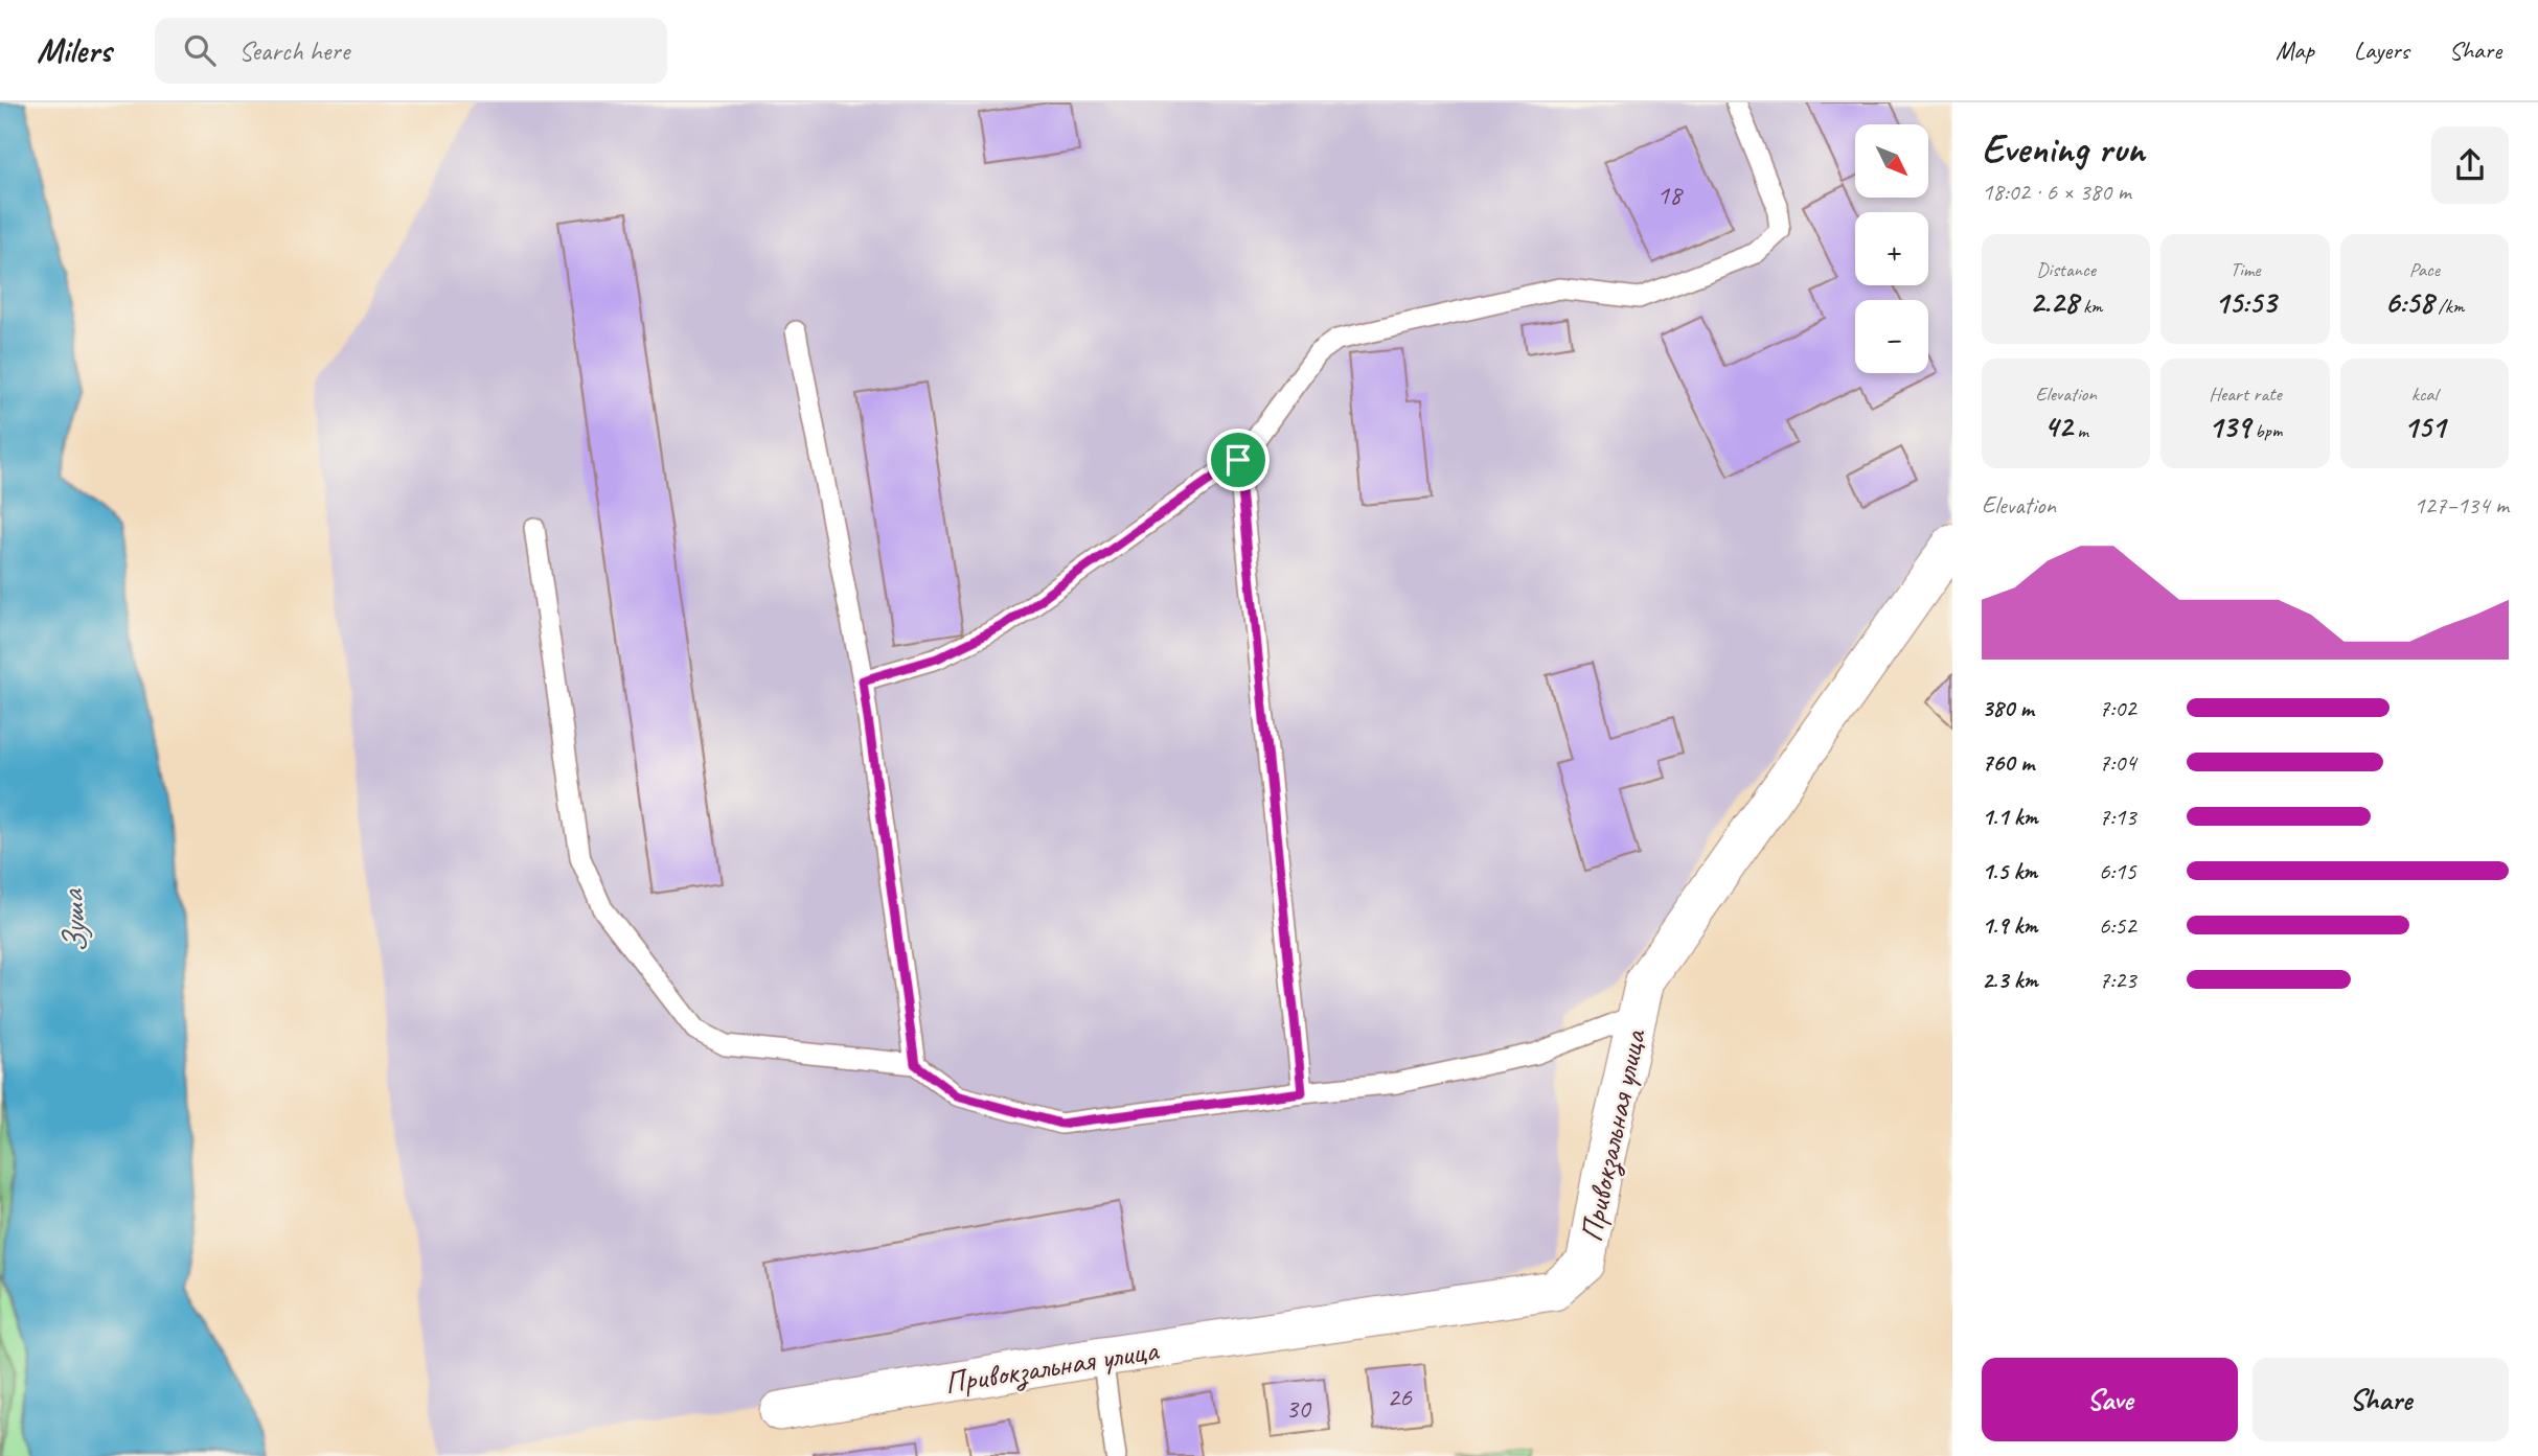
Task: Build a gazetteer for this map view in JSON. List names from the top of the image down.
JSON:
{
  "streets": {
    "street": ["Привокзальная улица"]
  },
  "water": ["Зуша"],
  "house_numbers": ["18", "26", "30"],
  "north": "bottom right",
  "page": {
    "header": "Milers",
    "search": "Search here",
    "nav": ["Map", "Layers", "Share"],
    "heading": ["Evening run", "18:02 · 6 × 380 m"],
    "map_buttons": ["+", "−"],
    "stats": [
      ["Distance", "2.28 km"],
      ["Time", "15:53"],
      ["Pace", "6:58 /km"],
      ["Elevation", "42 m"],
      ["Heart rate", "139 bpm"],
      ["kcal", "151"]
    ],
    "chart": ["Elevation", "127–134 m"],
    "list": [
      {
        "name": "380 m",
        "note": "7:02"
      },
      {
        "name": "760 m",
        "note": "7:04"
      },
      {
        "name": "1.1 km",
        "note": "7:13"
      },
      {
        "name": "1.5 km",
        "note": "6:15"
      },
      {
        "name": "1.9 km",
        "note": "6:52"
      },
      {
        "name": "2.3 km",
        "note": "7:23"
      }
    ],
    "buttons": ["Save", "Share"]
  }
}
